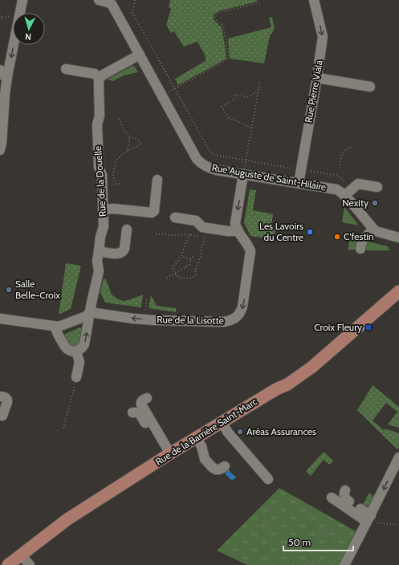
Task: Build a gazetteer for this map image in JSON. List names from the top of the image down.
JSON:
{
  "streets": {
    "main road": ["Rue de la Barrière Saint-Marc"],
    "street": [
      "Rue Pierre Viala",
      "Rue Auguste de Saint-Hilaire",
      "Rue de la Douelle",
      "Rue de la Lisotte"
    ]
  },
  "crossings": [
    ["Rue Pierre Viala", "Rue Auguste de Saint-Hilaire"],
    ["Rue de la Douelle", "Rue de la Lisotte"]
  ],
  "one_way": ["Rue Pierre Viala"],
  "places": {
    "other": [
      "Nexity",
      "Les Lavoirs du Centre",
      "C'festin",
      "Salle Belle-Croix",
      "Aréas Assurances"
    ],
    "transit": ["Croix Fleury"]
  },
  "scale_bar": "50 m",
  "north": "bottom"
}
